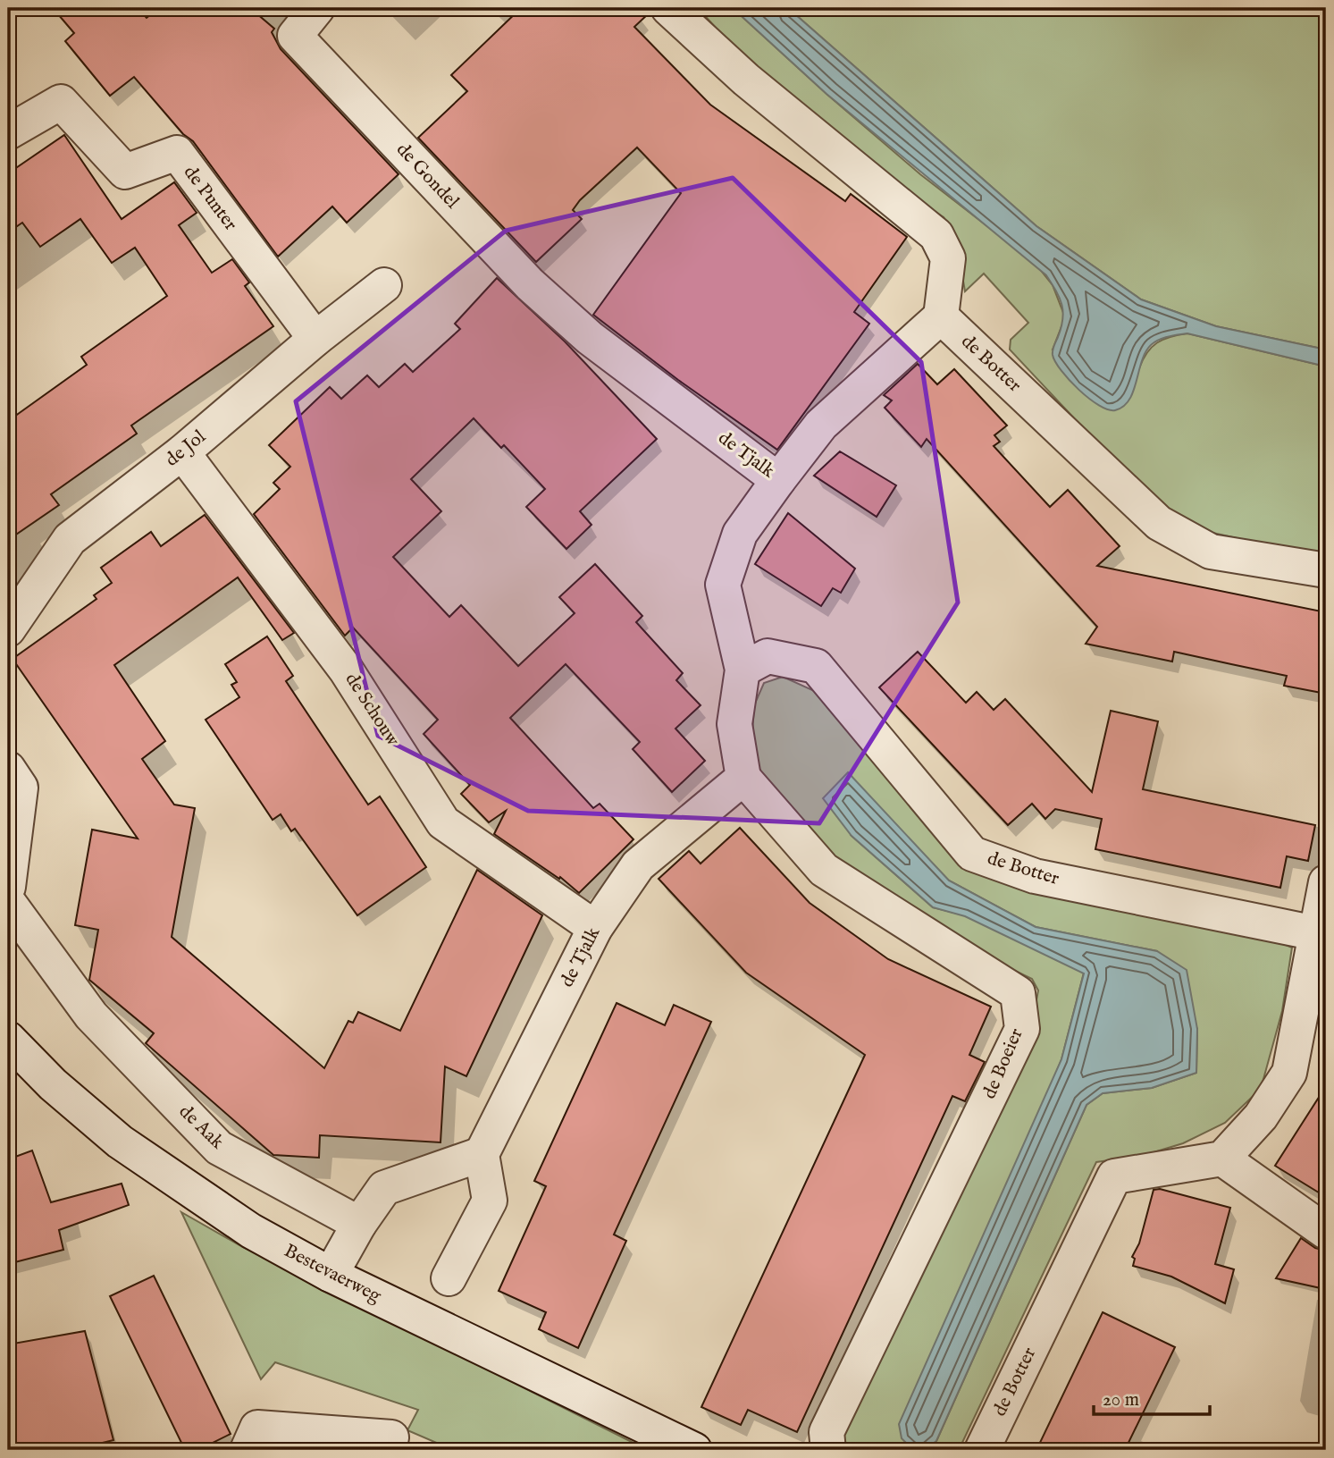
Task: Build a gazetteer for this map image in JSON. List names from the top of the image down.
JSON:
{
  "streets": {
    "street": [
      "de Gondel",
      "de Punter",
      "de Botter",
      "de Jol",
      "de Tjalk",
      "de Schouw",
      "de Boeier",
      "de Aak",
      "Bestevaerweg"
    ]
  },
  "crossings": [
    ["de Gondel", "de Tjalk"],
    ["de Punter", "de Jol"],
    ["de Botter", "de Tjalk"],
    ["de Jol", "de Schouw"],
    ["de Tjalk", "de Schouw"],
    ["de Tjalk", "de Boeier"]
  ],
  "scale_bar": "20 m"
}
